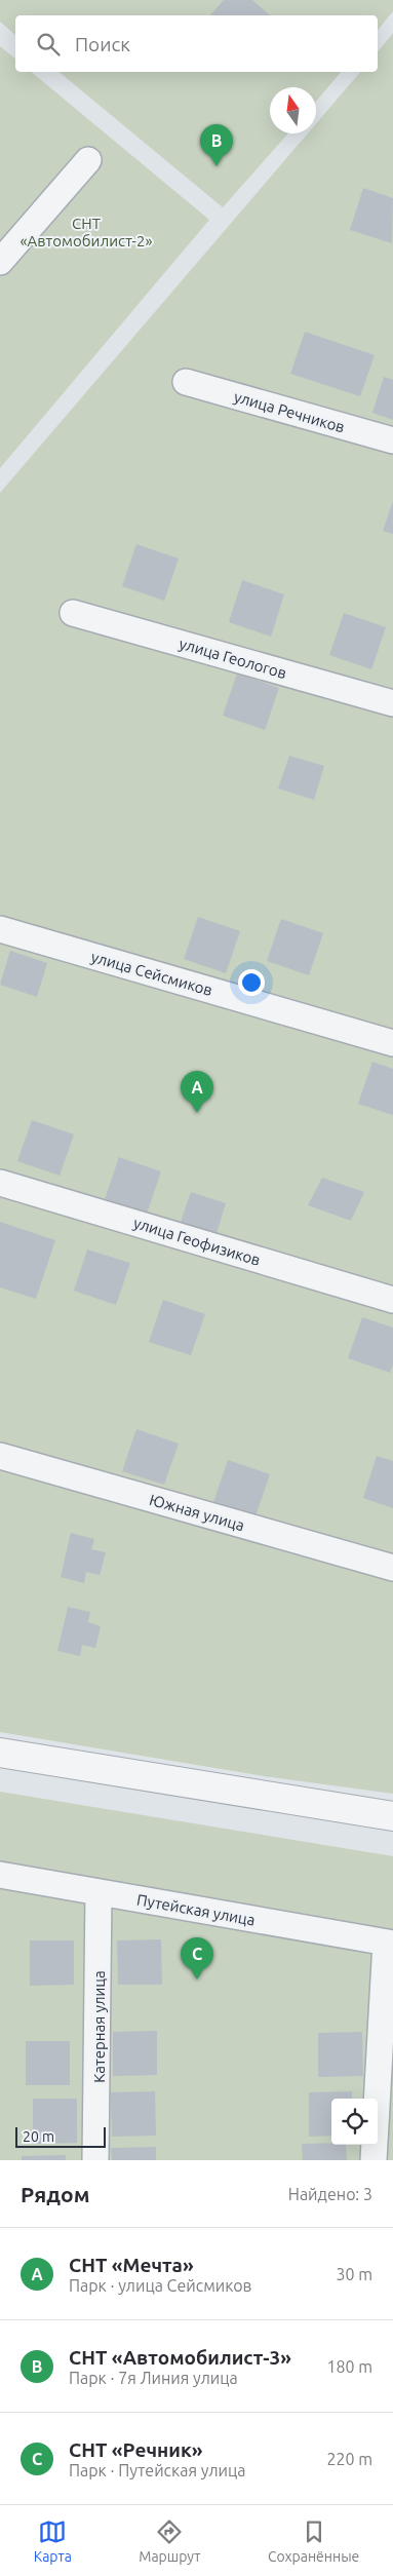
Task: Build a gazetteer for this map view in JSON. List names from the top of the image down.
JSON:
{
  "streets": {
    "street": [
      "улица Речников",
      "улица Геологов",
      "улица Сейсмиков",
      "улица Геофизиков",
      "Южная улица",
      "Путейская улица",
      "Катерная улица"
    ]
  },
  "crossings": [
    ["Путейская улица", "Катерная улица"]
  ],
  "parks": ["СНТ «Автомобилист-2»"],
  "scale_bar": "20 m",
  "north": "top",
  "page": {
    "search": "Поиск",
    "pins": ["B", "A", "C"],
    "scale": "20 m",
    "heading": ["Рядом", "Найдено: 3"],
    "list": [
      {
        "mark": "A",
        "name": "СНТ «Мечта»",
        "note": "Парк · улица Сейсмиков",
        "value": "30 m"
      },
      {
        "mark": "B",
        "name": "СНТ «Автомобилист-3»",
        "note": "Парк · 7я Линия улица",
        "value": "180 m"
      },
      {
        "mark": "C",
        "name": "СНТ «Речник»",
        "note": "Парк · Путейская улица",
        "value": "220 m"
      }
    ],
    "nav": ["Карта", "Маршрут", "Сохранённые"]
  }
}
